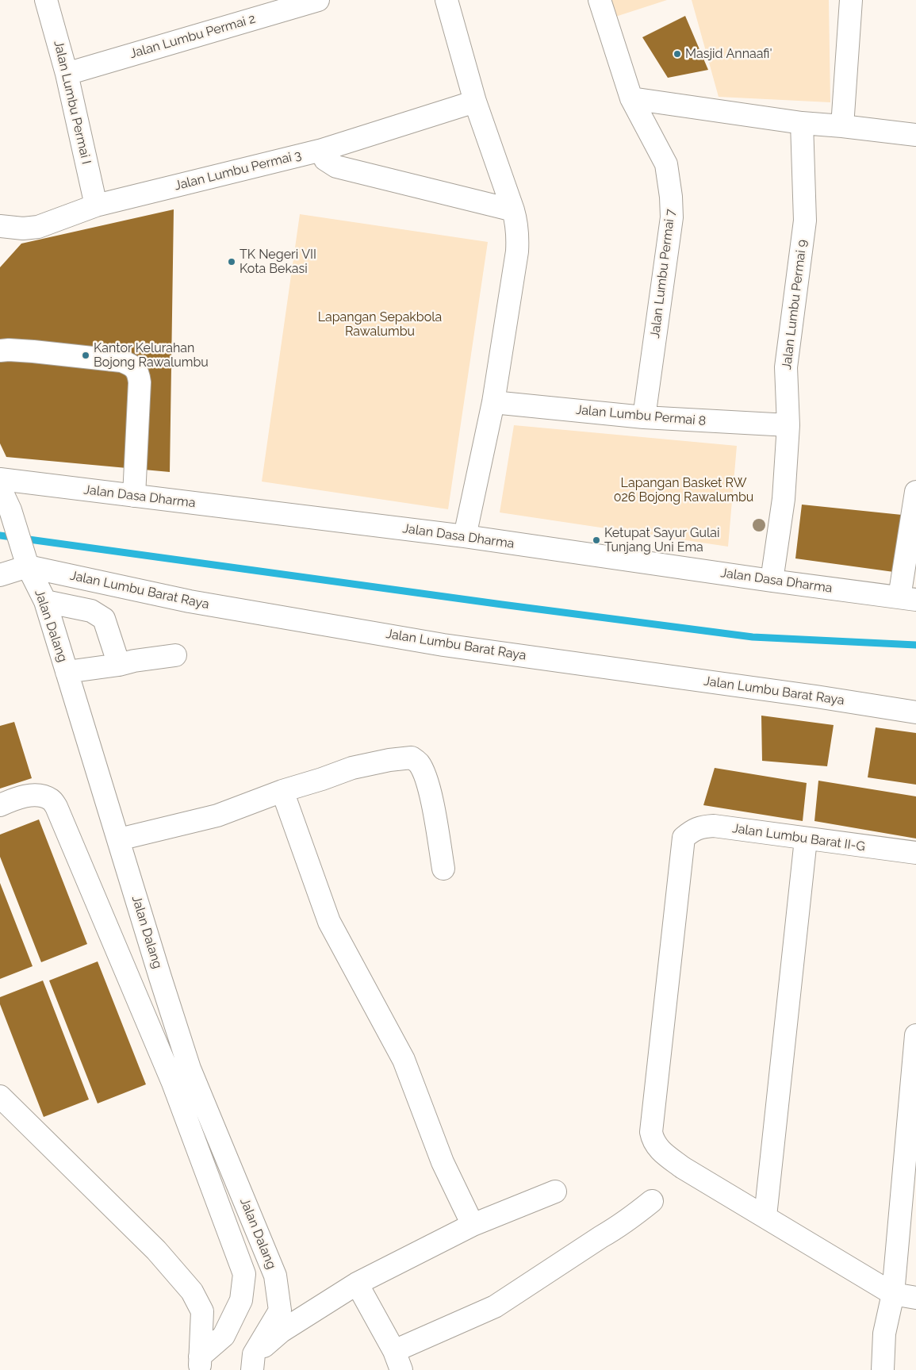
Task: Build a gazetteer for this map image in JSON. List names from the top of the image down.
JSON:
{
  "streets": {
    "street": [
      "Jalan Lumbu Permai 2",
      "Jalan Lumbu Permai I",
      "Jalan Lumbu Permai 3",
      "Jalan Lumbu Permai 7",
      "Jalan Lumbu Permai 9",
      "Jalan Lumbu Permai 8",
      "Jalan Dasa Dharma",
      "Jalan Lumbu Barat Raya",
      "Jalan Dalang",
      "Jalan Lumbu Barat II-G"
    ]
  },
  "crossings": [
    ["Jalan Lumbu Permai 2", "Jalan Lumbu Permai I"],
    ["Jalan Lumbu Permai I", "Jalan Lumbu Permai 3"],
    ["Jalan Lumbu Permai 7", "Jalan Lumbu Permai 8"],
    ["Jalan Lumbu Permai 9", "Jalan Lumbu Permai 8"],
    ["Jalan Lumbu Permai 9", "Jalan Dasa Dharma"],
    ["Jalan Lumbu Barat Raya", "Jalan Dalang"]
  ],
  "parks": ["Lapangan Sepakbola Rawalumbu", "Lapangan Basket RW 026 Bojong Rawalumbu"],
  "places": [
    "Masjid Annaafi'",
    "TK Negeri VII Kota Bekasi",
    "Kantor Kelurahan Bojong Rawalumbu",
    "Ketupat Sayur Gulai Tunjang Uni Ema"
  ]
}
